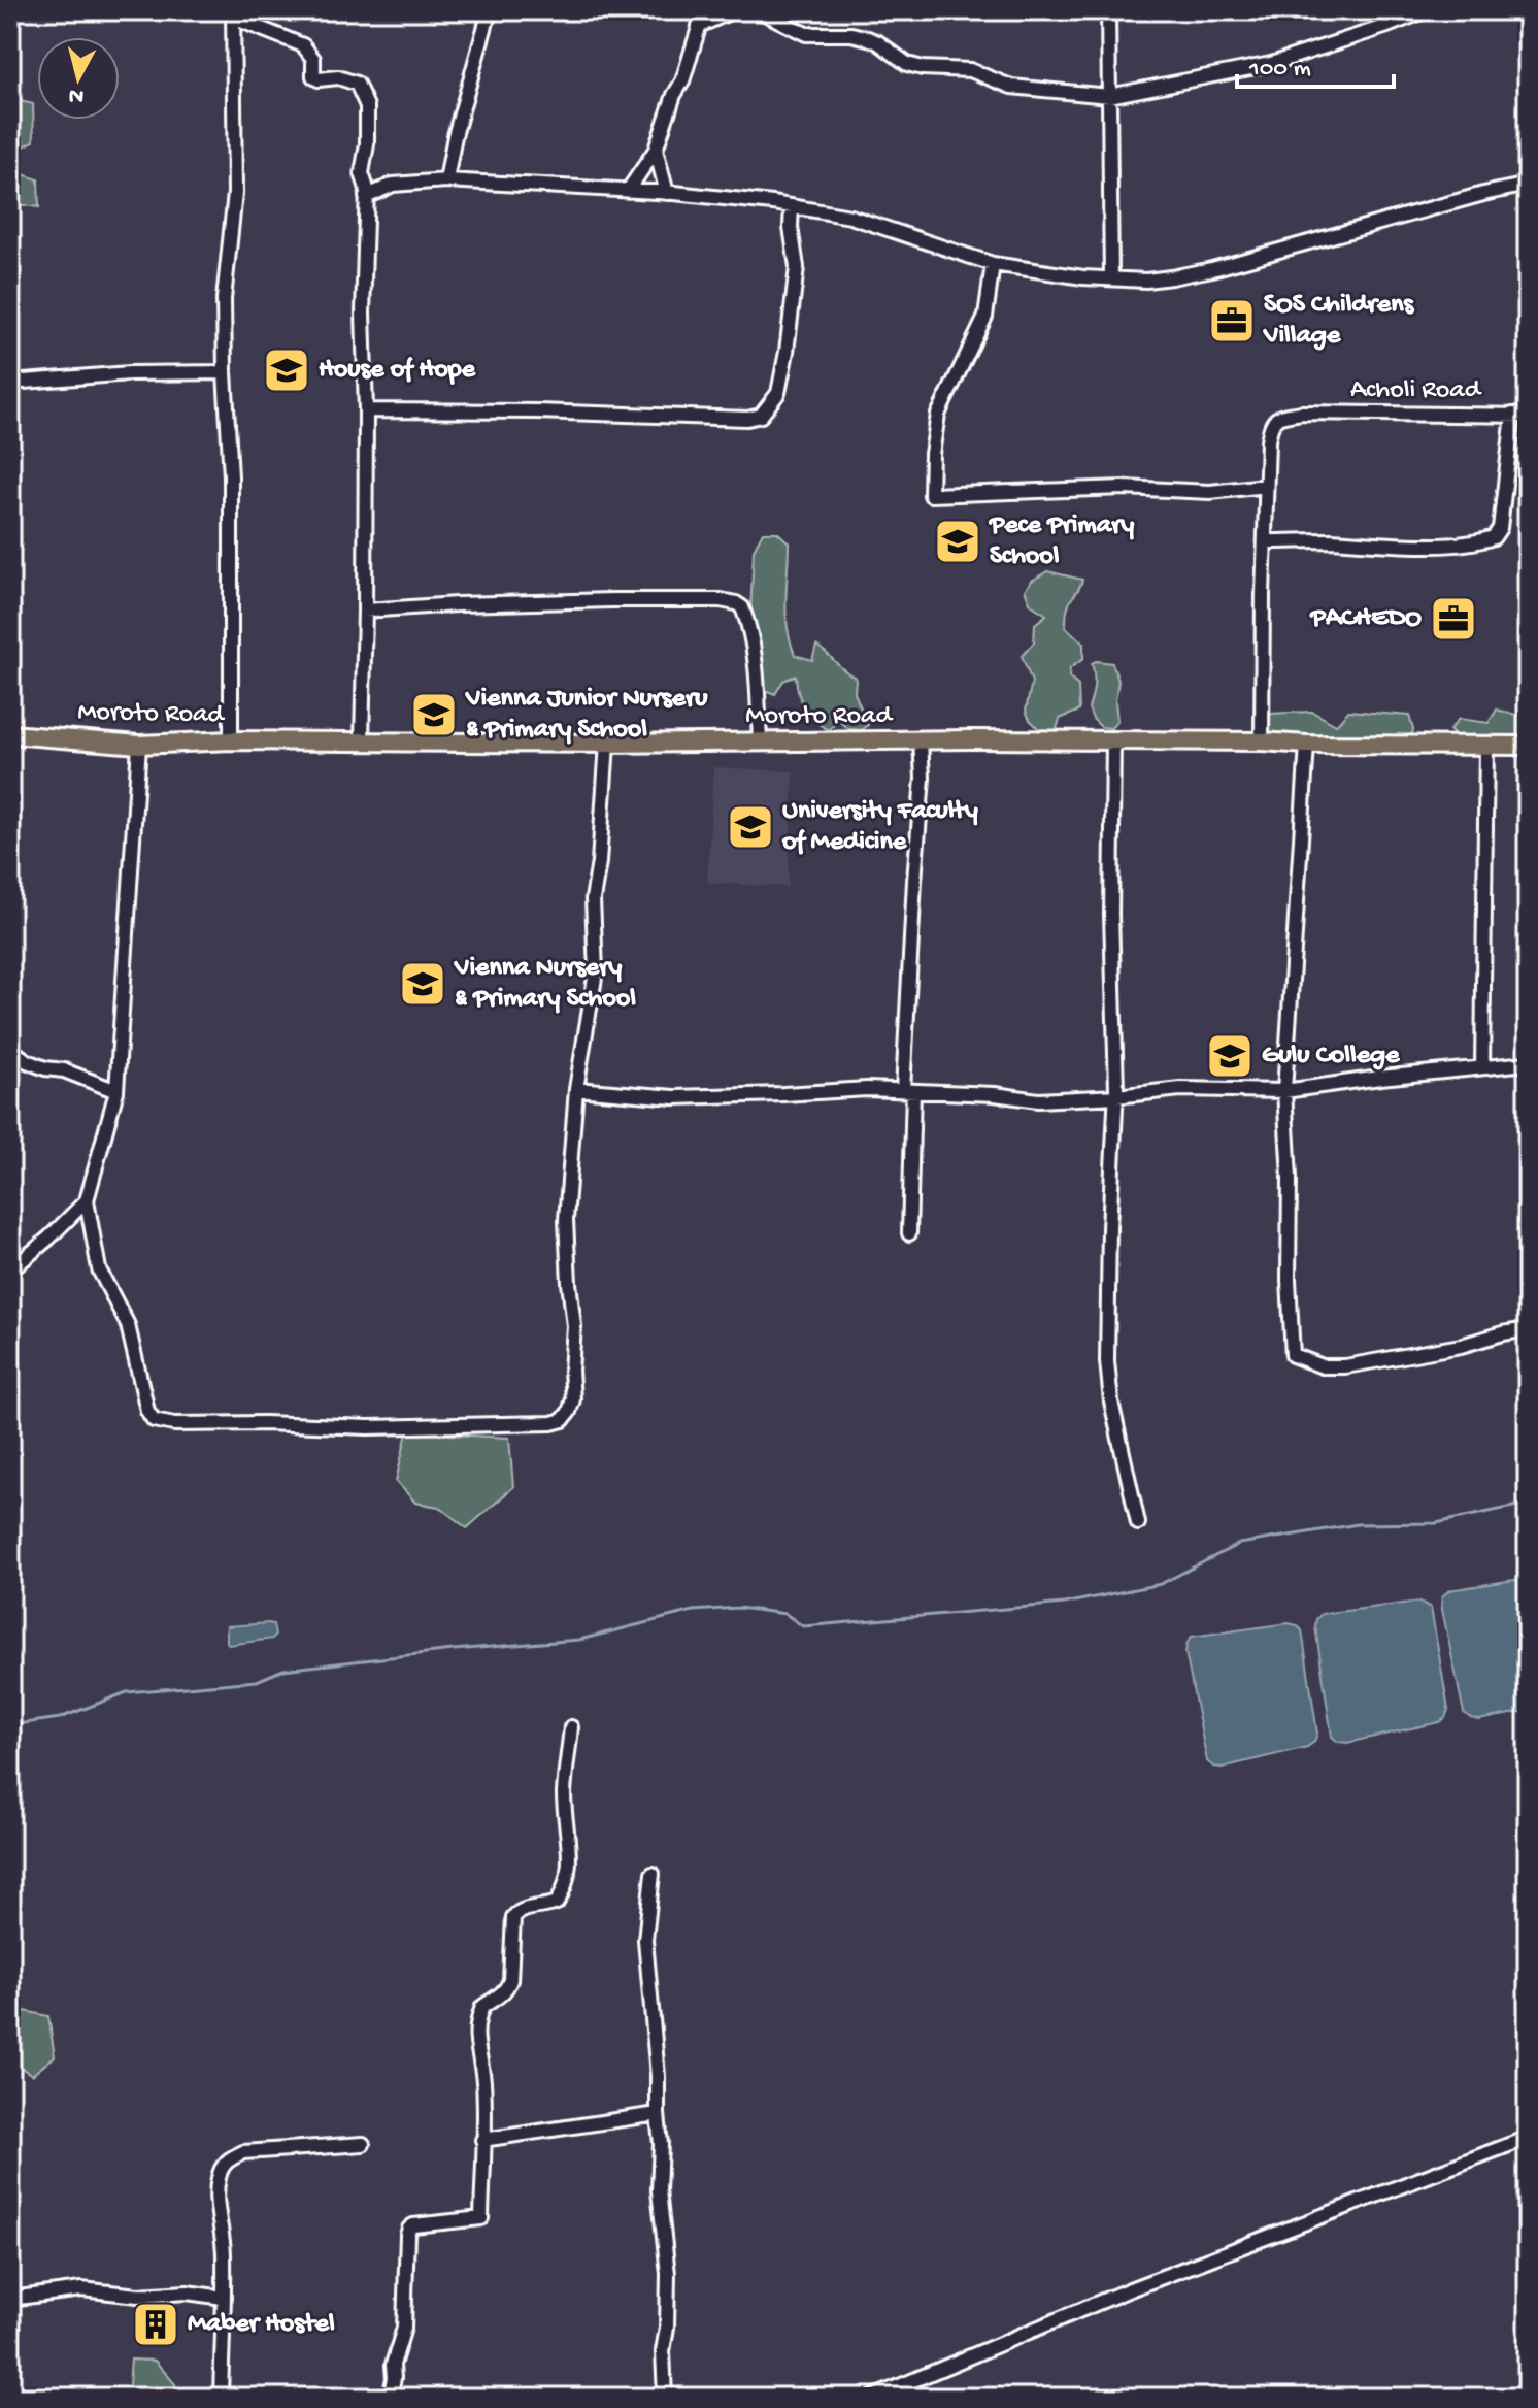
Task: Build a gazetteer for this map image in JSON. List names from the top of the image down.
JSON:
{
  "streets": {
    "main road": ["Moroto Road"],
    "street": ["Acholi Road"]
  },
  "places": {
    "office": ["SOS Childrens Village", "PACHEDO"],
    "school or university": [
      "House of Hope",
      "Pece Primary School",
      "Vienna Junior Nurseru & Primary School",
      "University Faculty of Medicine",
      "Vienna Nursery & Primary School",
      "Gulu College"
    ],
    "building": ["Maber Hostel"]
  },
  "scale_bar": "100 m",
  "north": "bottom"
}
